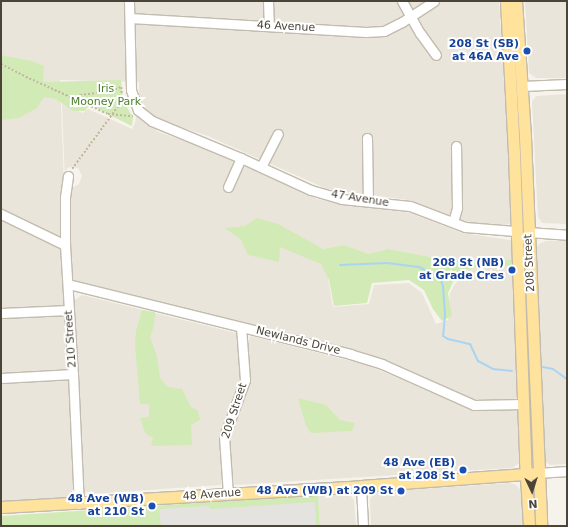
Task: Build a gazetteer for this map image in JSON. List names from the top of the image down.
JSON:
{
  "streets": {
    "main road": ["208 Street", "48 Avenue"],
    "street": [
      "46 Avenue",
      "47 Avenue",
      "210 Street",
      "Newlands Drive",
      "209 Street"
    ]
  },
  "crossings": [
    ["47 Avenue", "208 Street"],
    ["208 Street", "Newlands Drive"],
    ["208 Street", "48 Avenue"],
    ["210 Street", "Newlands Drive"],
    ["210 Street", "48 Avenue"],
    ["Newlands Drive", "209 Street"],
    ["209 Street", "48 Avenue"]
  ],
  "parks": ["Iris Mooney Park"],
  "places": [
    "208 St (SB) at 46A Ave",
    "208 St (NB) at Grade Cres",
    "48 Ave (EB) at 208 St",
    "48 Ave (WB) at 209 St",
    "48 Ave (WB) at 210 St"
  ],
  "north": "bottom"
}
